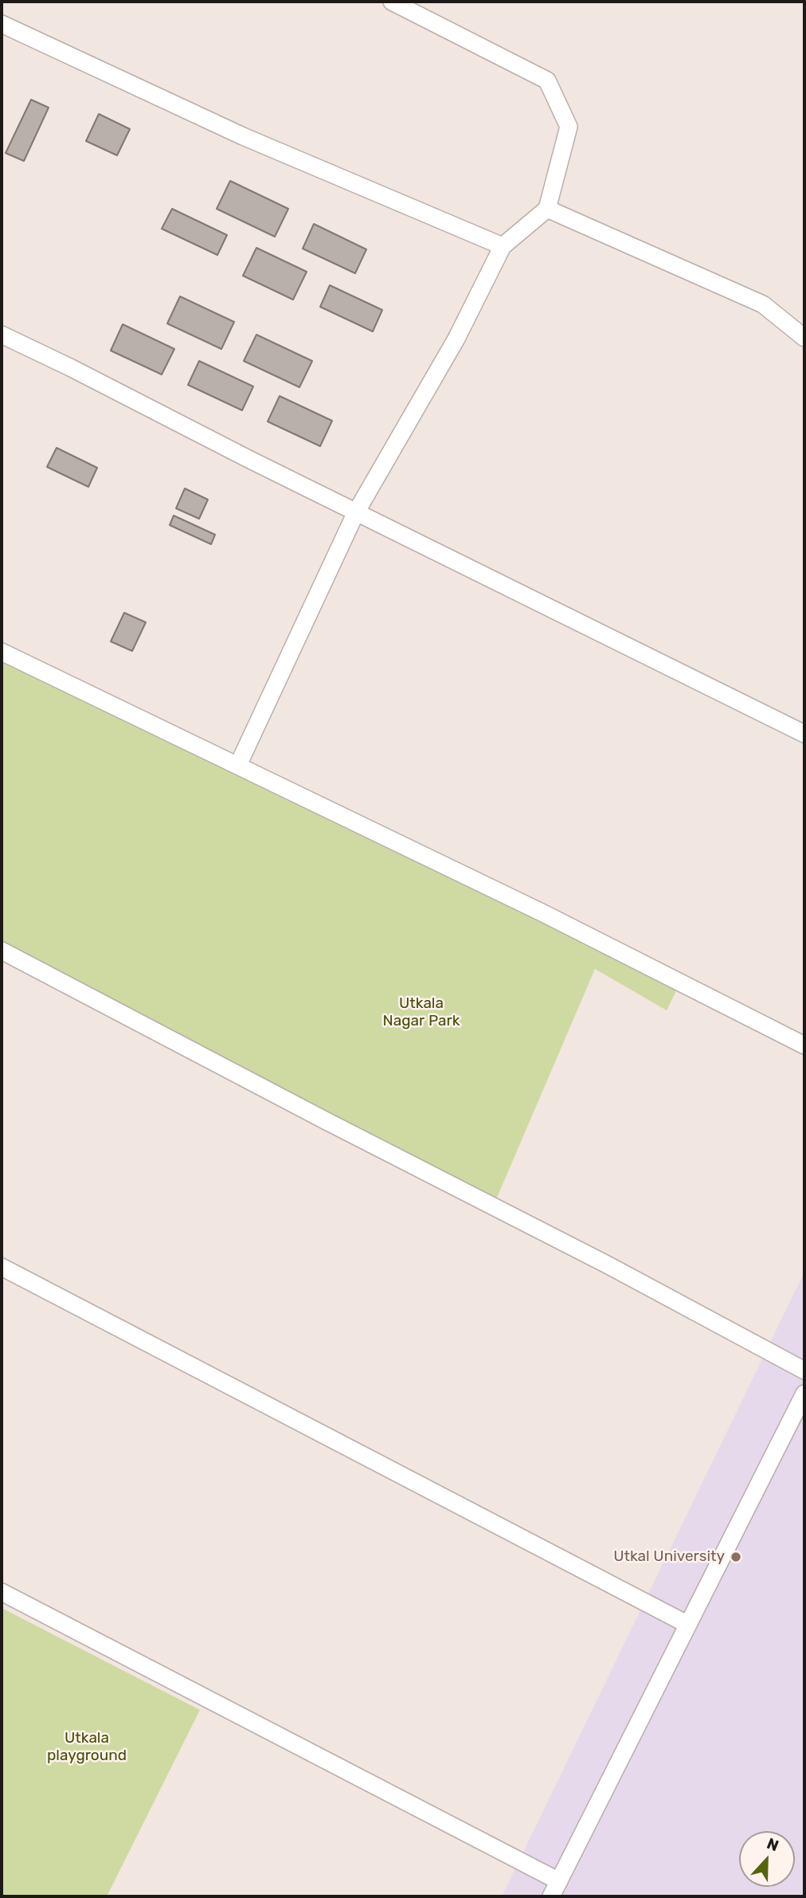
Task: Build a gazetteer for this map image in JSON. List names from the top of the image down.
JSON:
{
  "parks": ["Utkala Nagar Park", "Utkala playground"],
  "places": ["Utkal University"],
  "north": "top"
}
